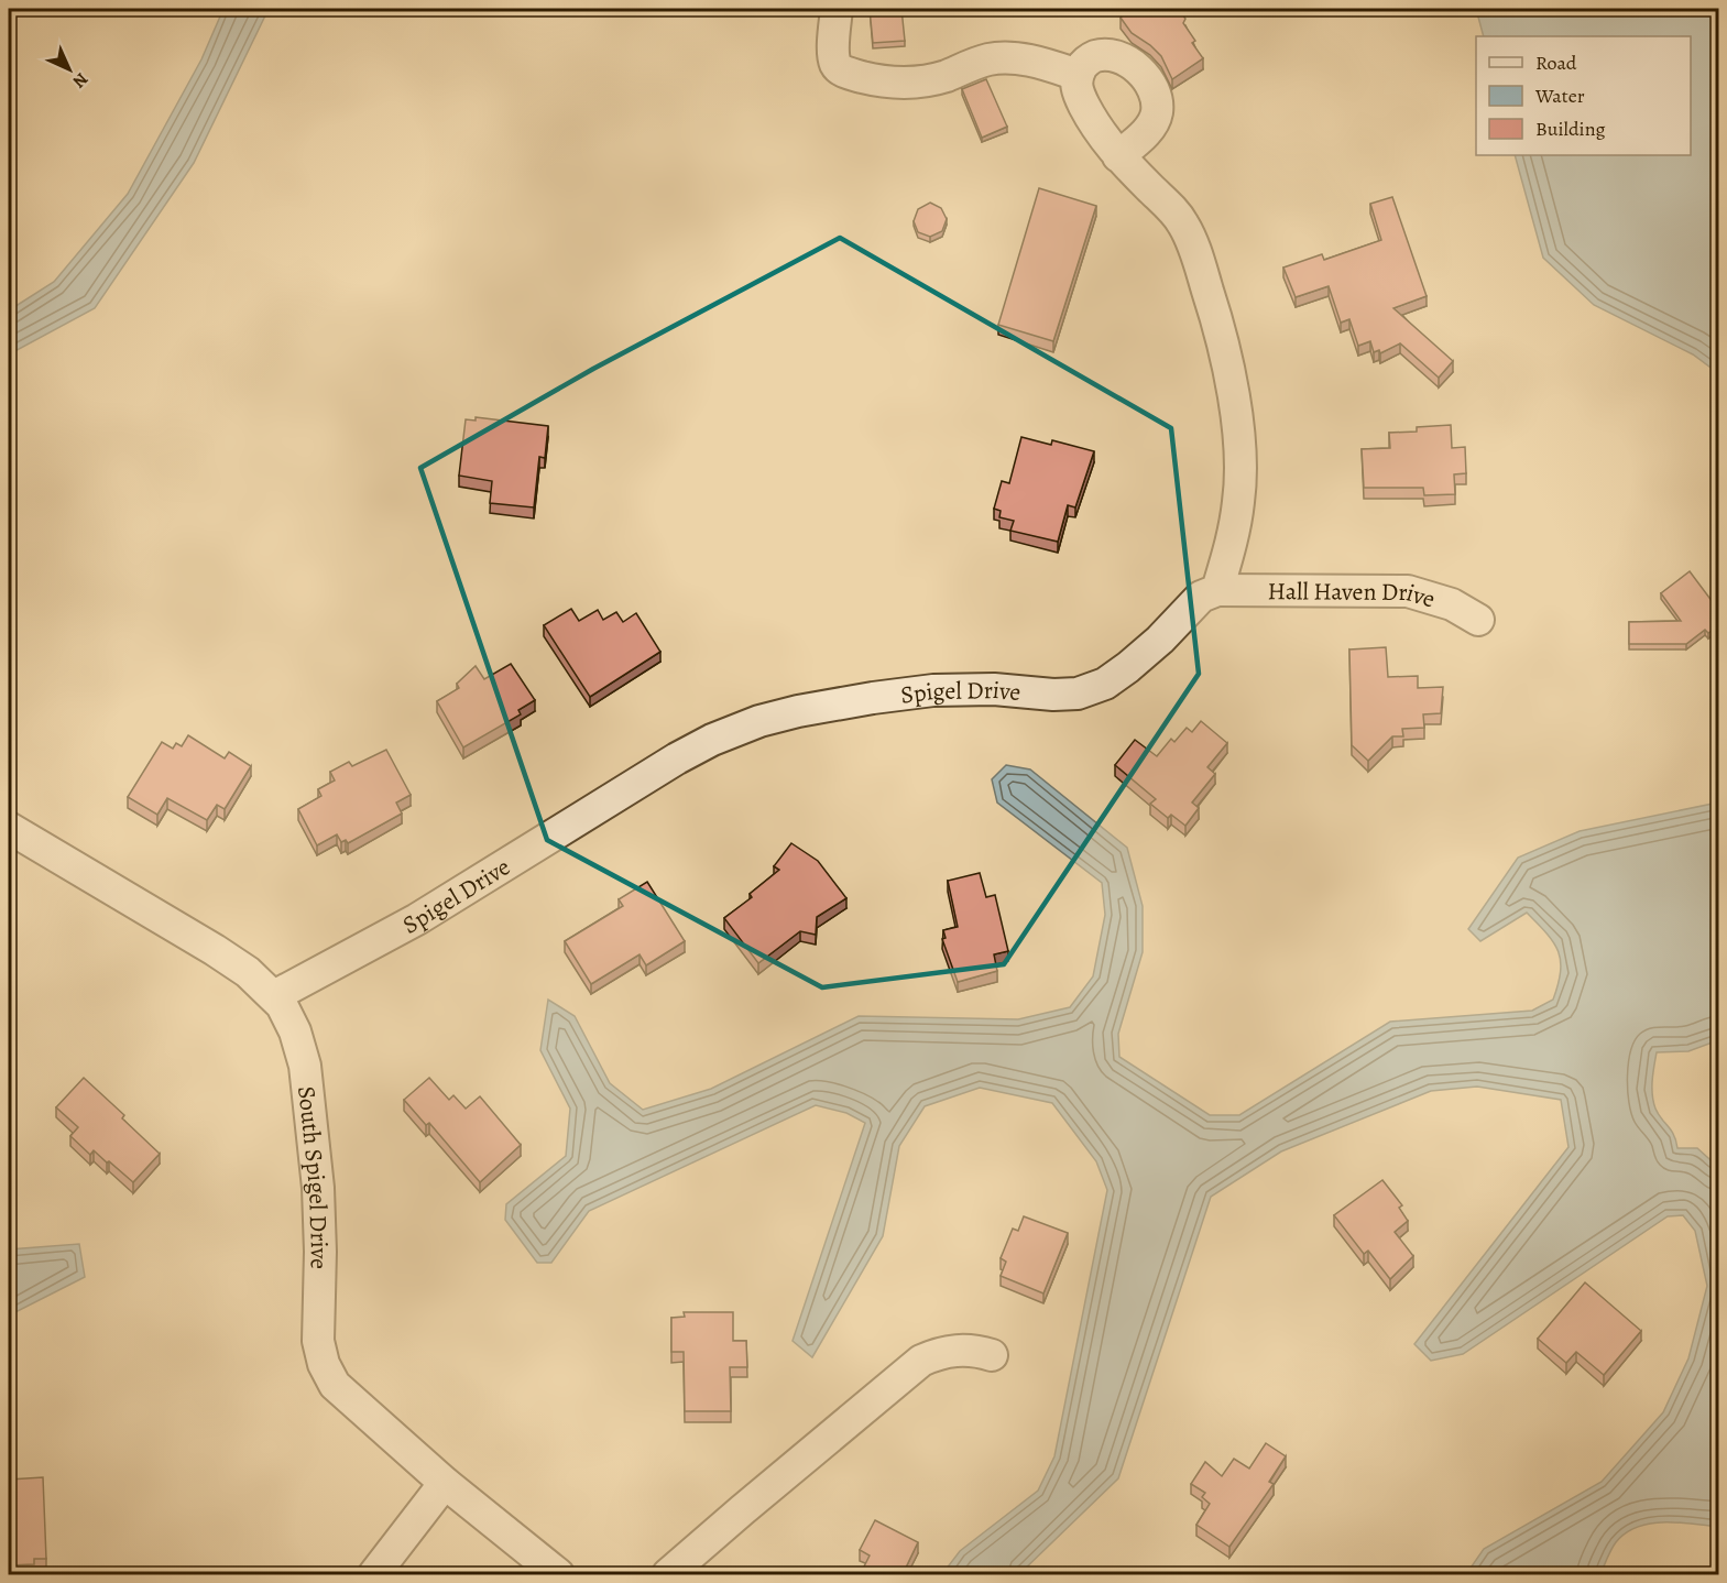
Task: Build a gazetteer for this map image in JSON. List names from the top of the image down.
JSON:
{
  "streets": {
    "street": ["Hall Haven Drive", "Spigel Drive", "South Spigel Drive"]
  },
  "crossings": [
    ["Hall Haven Drive", "Spigel Drive"],
    ["Spigel Drive", "South Spigel Drive"]
  ],
  "legend": ["Road", "Water", "Building"],
  "north": "bottom right"
}
